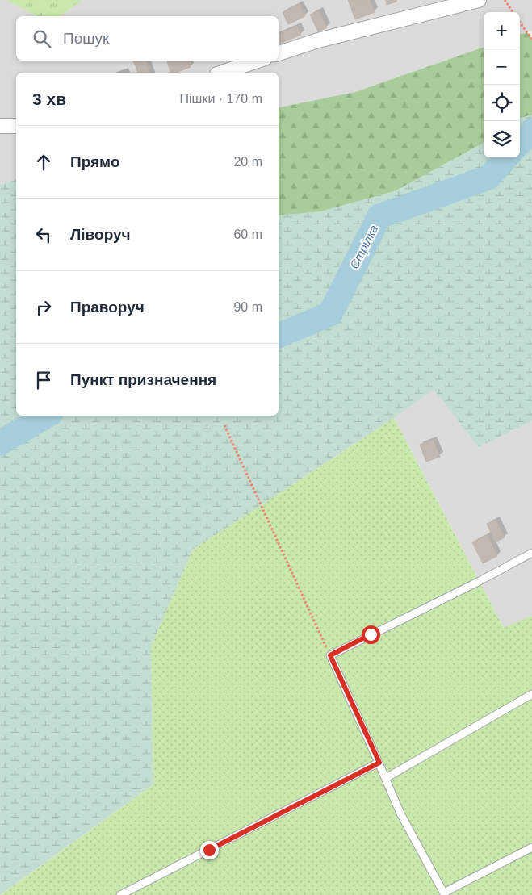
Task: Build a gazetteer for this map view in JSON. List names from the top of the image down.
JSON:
{
  "water": ["Стрілка"],
  "page": {
    "map_buttons": ["+", "−"],
    "search": "Пошук",
    "heading": ["3 хв", "Пішки · 170 m"],
    "list": [
      ["Прямо", "20 m"],
      ["Ліворуч", "60 m"],
      ["Праворуч", "90 m"],
      "Пункт призначення"
    ]
  }
}
